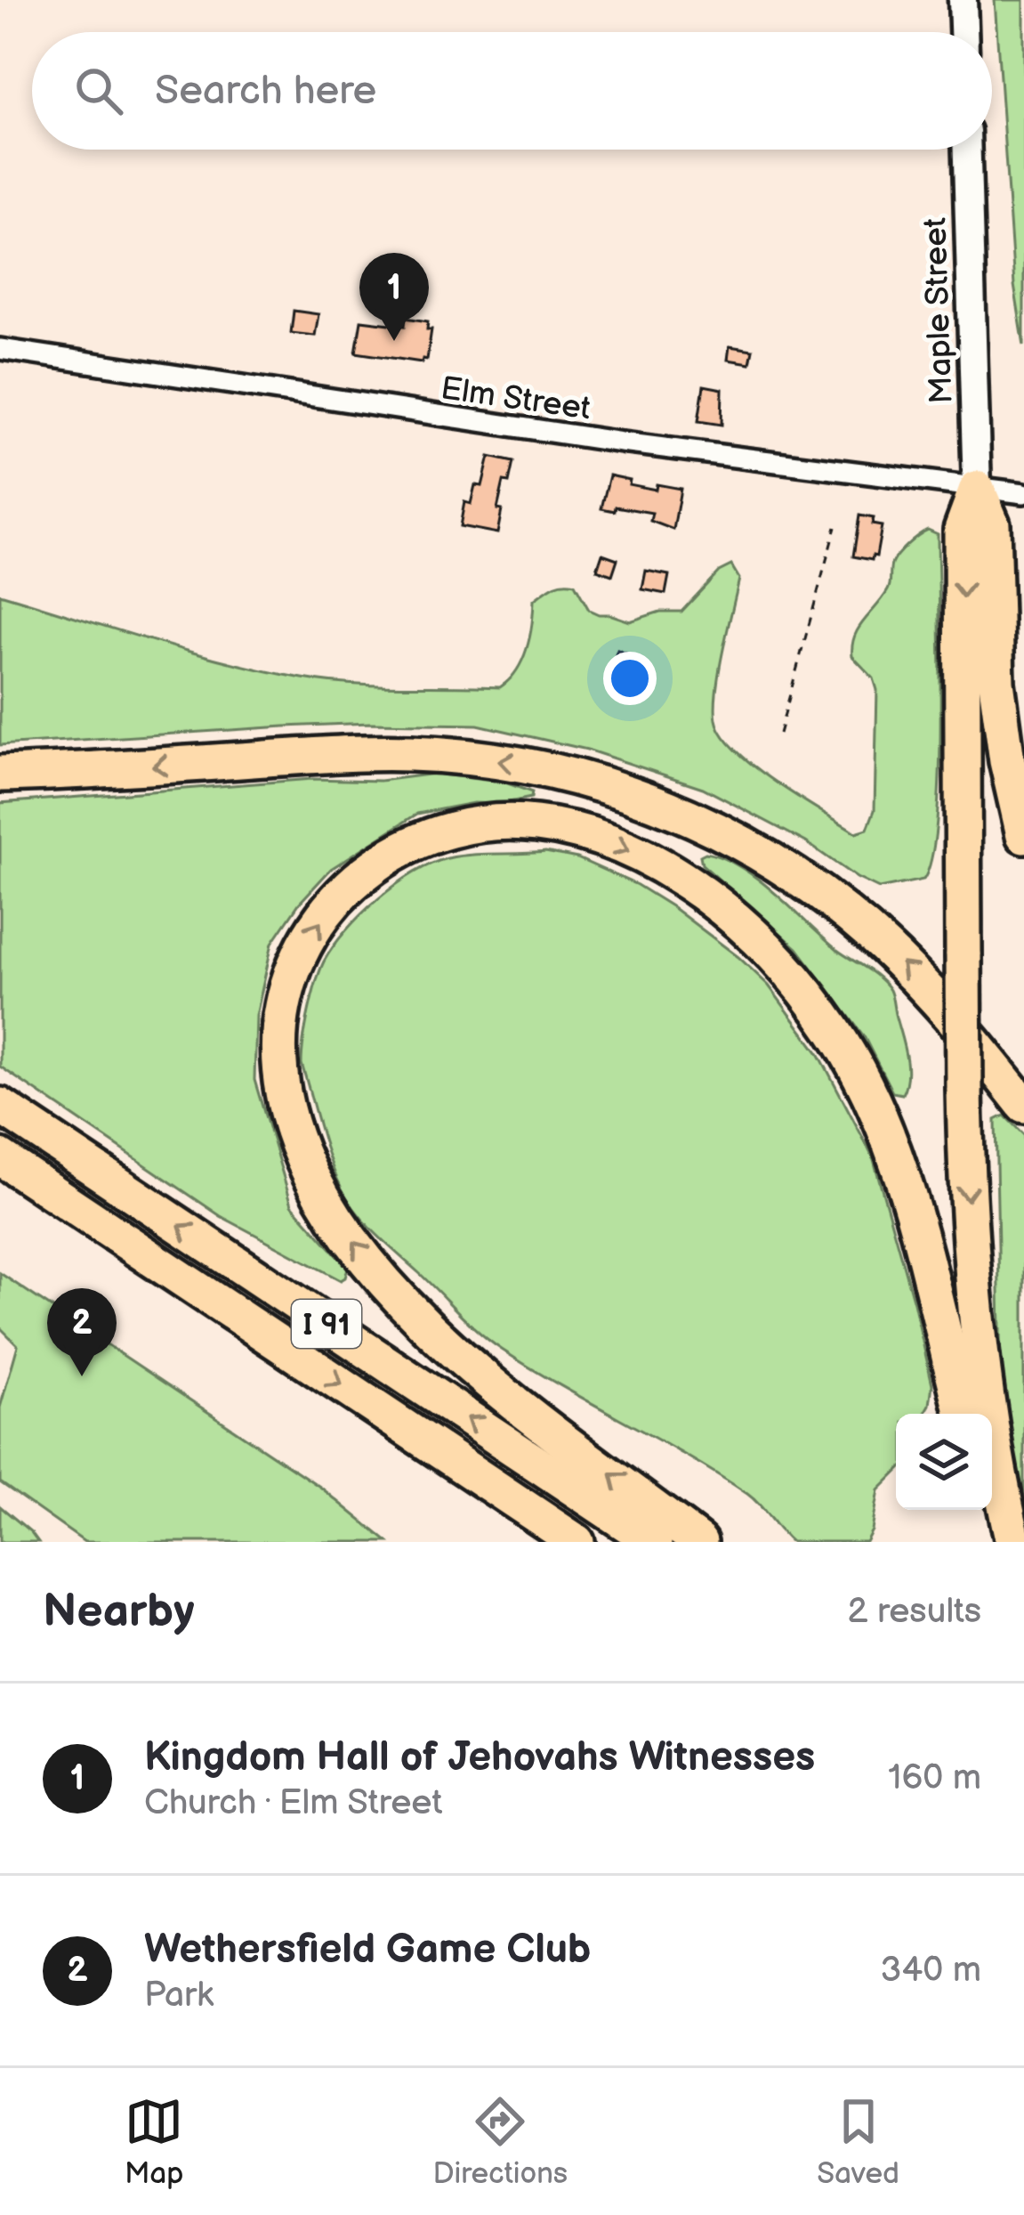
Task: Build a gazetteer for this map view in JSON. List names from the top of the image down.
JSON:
{
  "streets": {
    "highway": ["I 91"],
    "main road": ["Maple Street"],
    "street": ["Elm Street"]
  },
  "crossings": [
    ["Maple Street", "Elm Street"]
  ],
  "page": {
    "search": "Search here",
    "pins": ["1", "2"],
    "heading": ["Nearby", "2 results"],
    "list": [
      {
        "mark": "1",
        "name": "Kingdom Hall of Jehovahs Witnesses",
        "note": "Church · Elm Street",
        "value": "160 m"
      },
      {
        "mark": "2",
        "name": "Wethersfield Game Club",
        "note": "Park",
        "value": "340 m"
      }
    ],
    "nav": ["Map", "Directions", "Saved"]
  }
}
